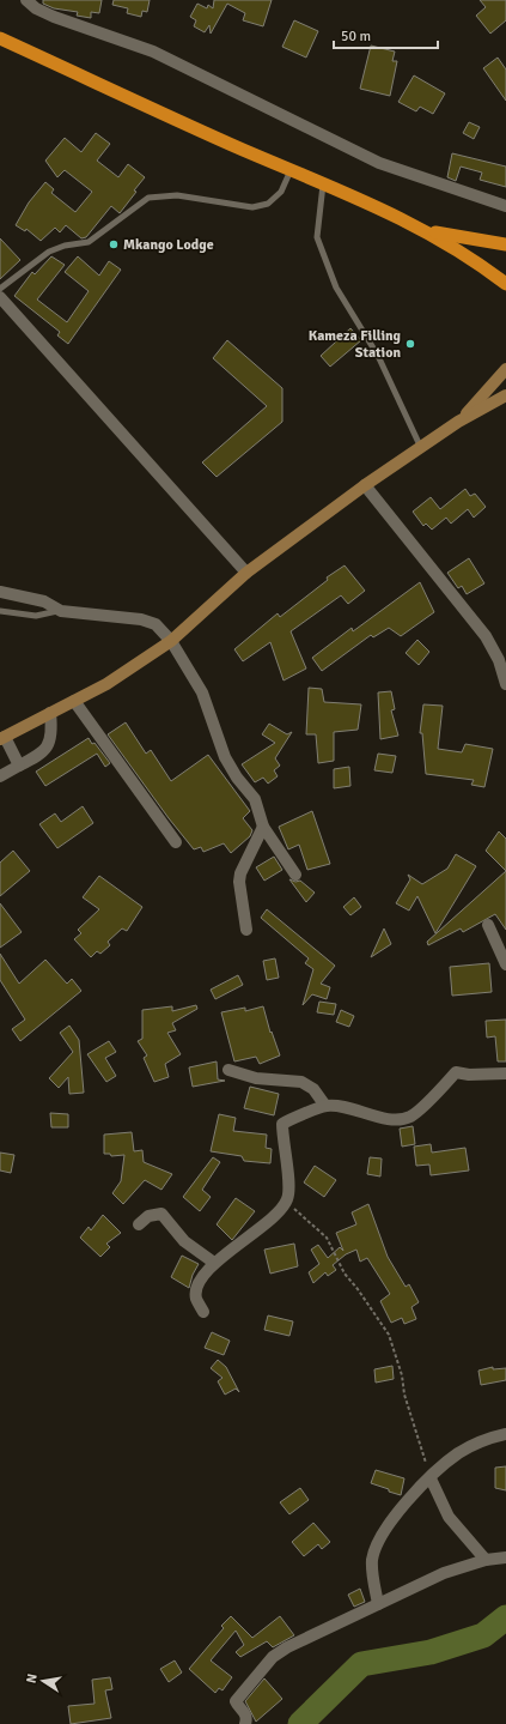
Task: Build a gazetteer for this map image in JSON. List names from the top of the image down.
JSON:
{
  "places": ["Mkango Lodge", "Kameza Filling Station"],
  "scale_bar": "50 m",
  "north": "left"
}
